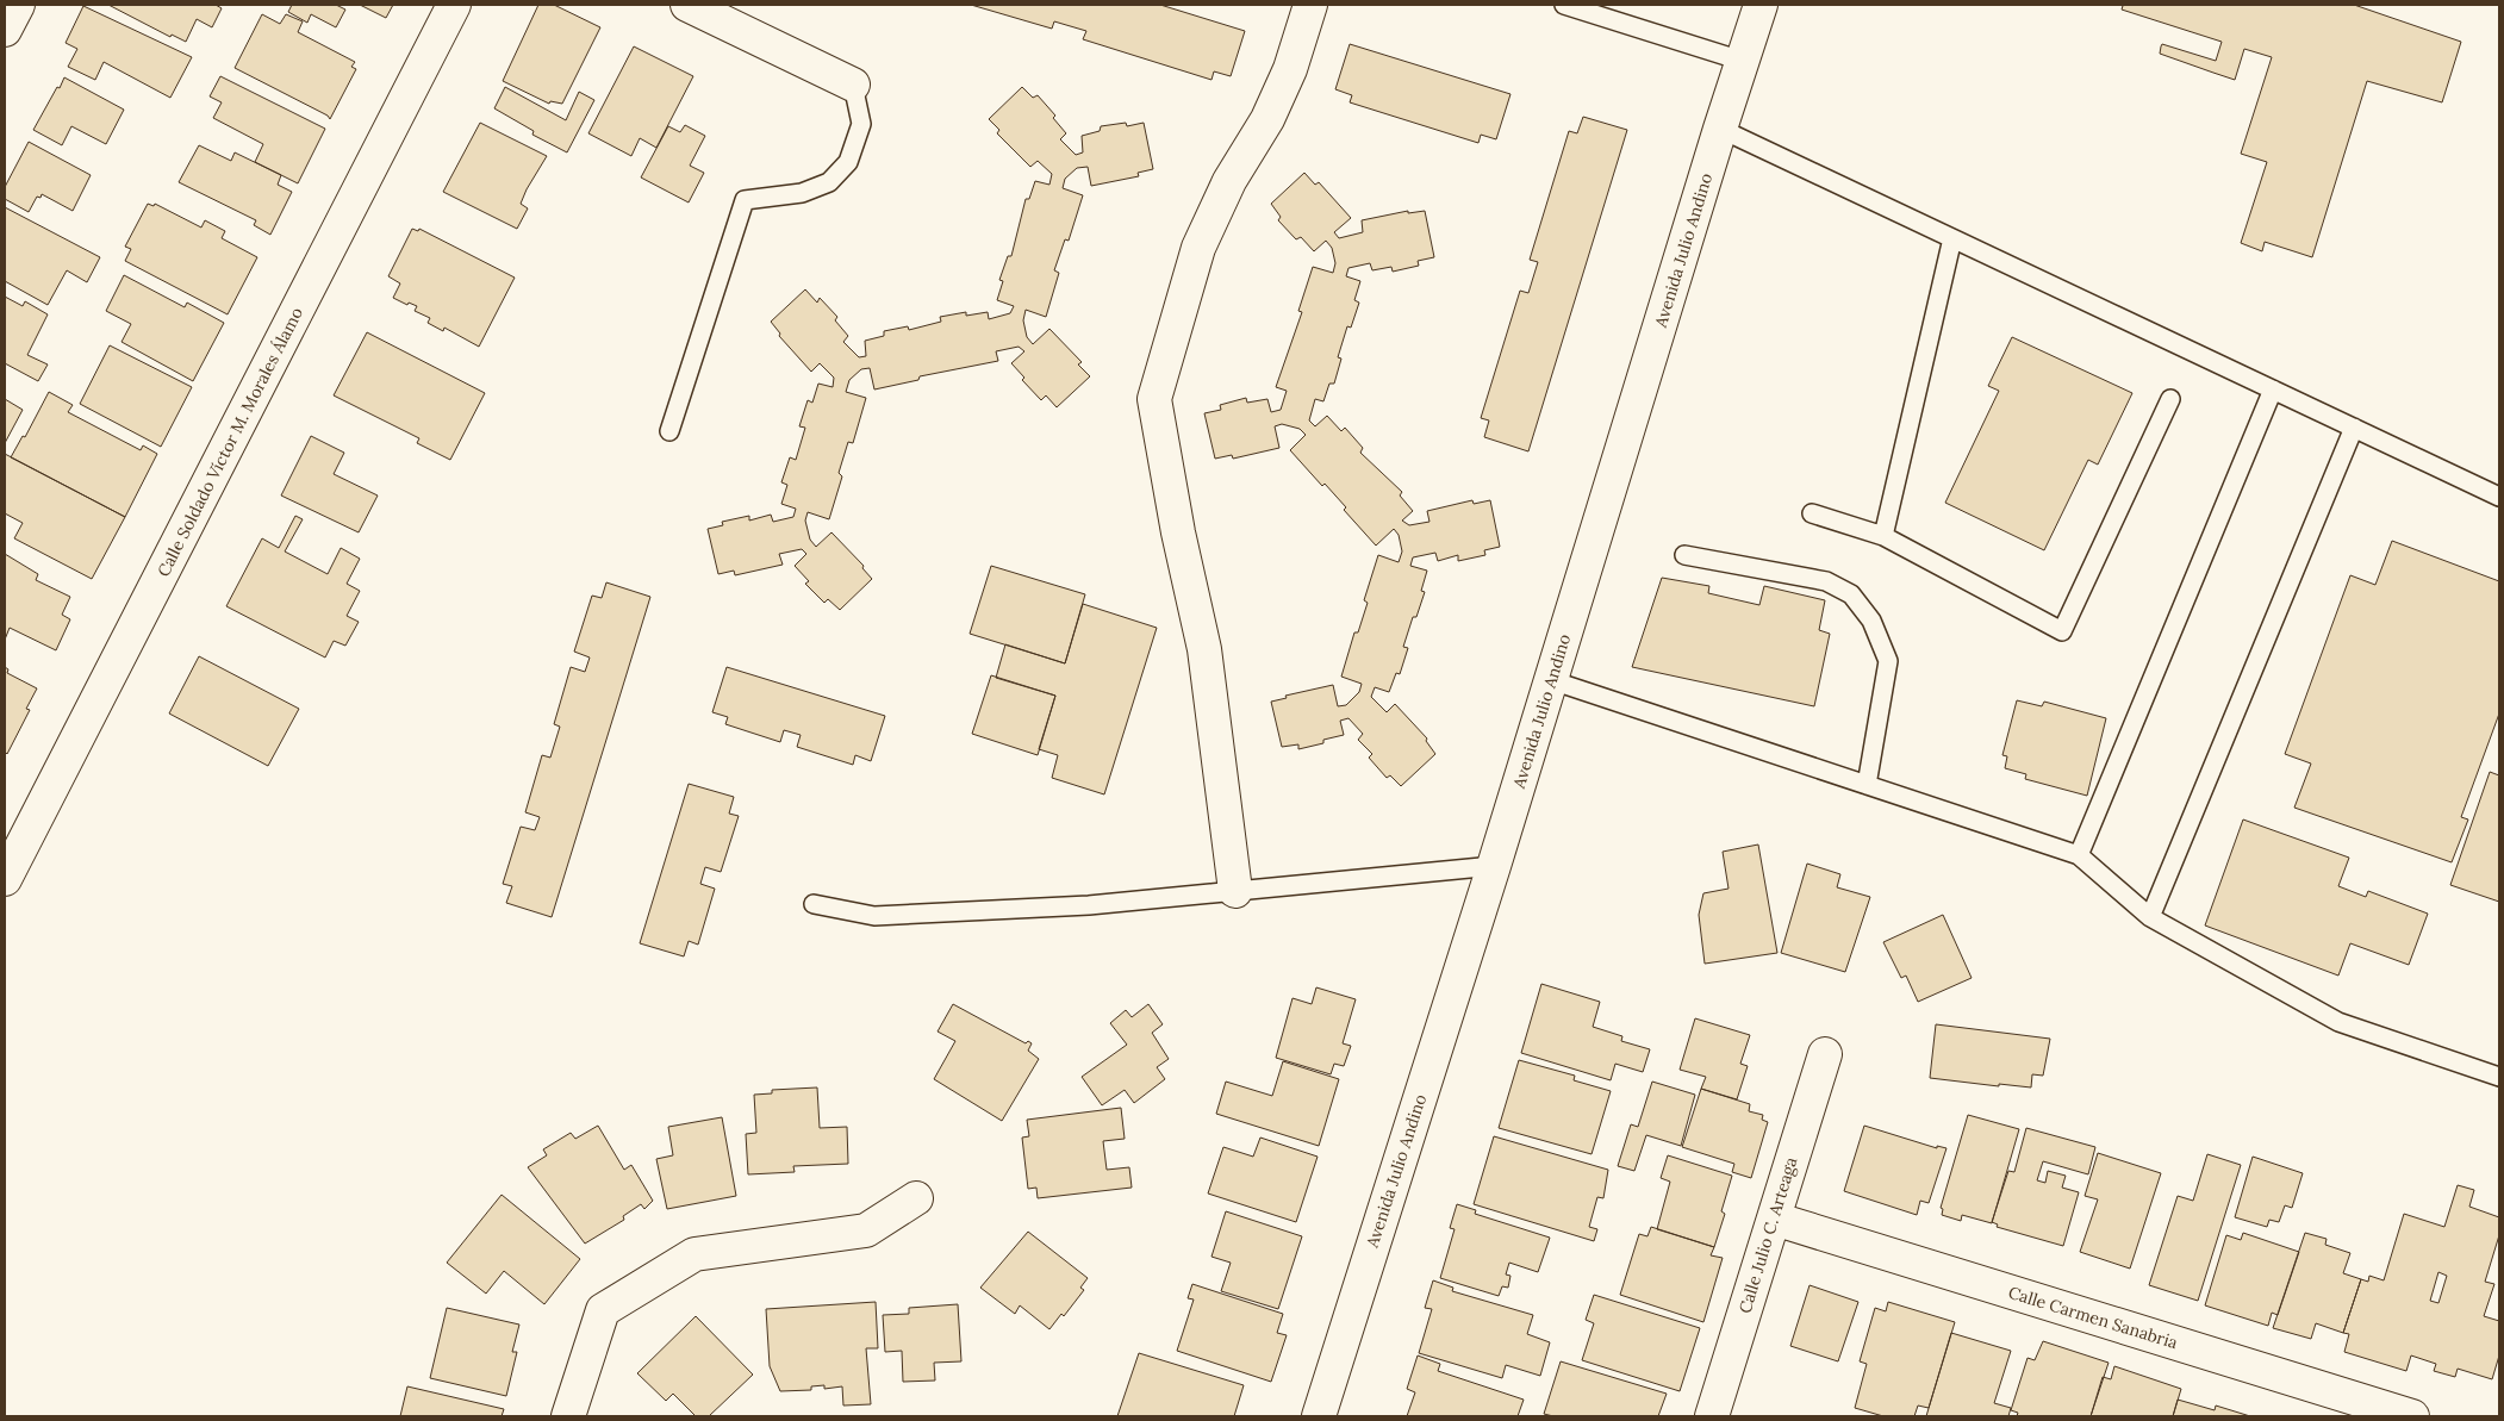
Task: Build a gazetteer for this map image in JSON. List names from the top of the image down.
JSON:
{
  "streets": {
    "street": [
      "Avenida Julio Andino",
      "Calle Soldado Víctor M. Morales Álamo",
      "Calle Julio C. Arteaga",
      "Calle Carmen Sanabria"
    ]
  },
  "crossings": [
    ["Calle Julio C. Arteaga", "Calle Carmen Sanabria"]
  ]
}
